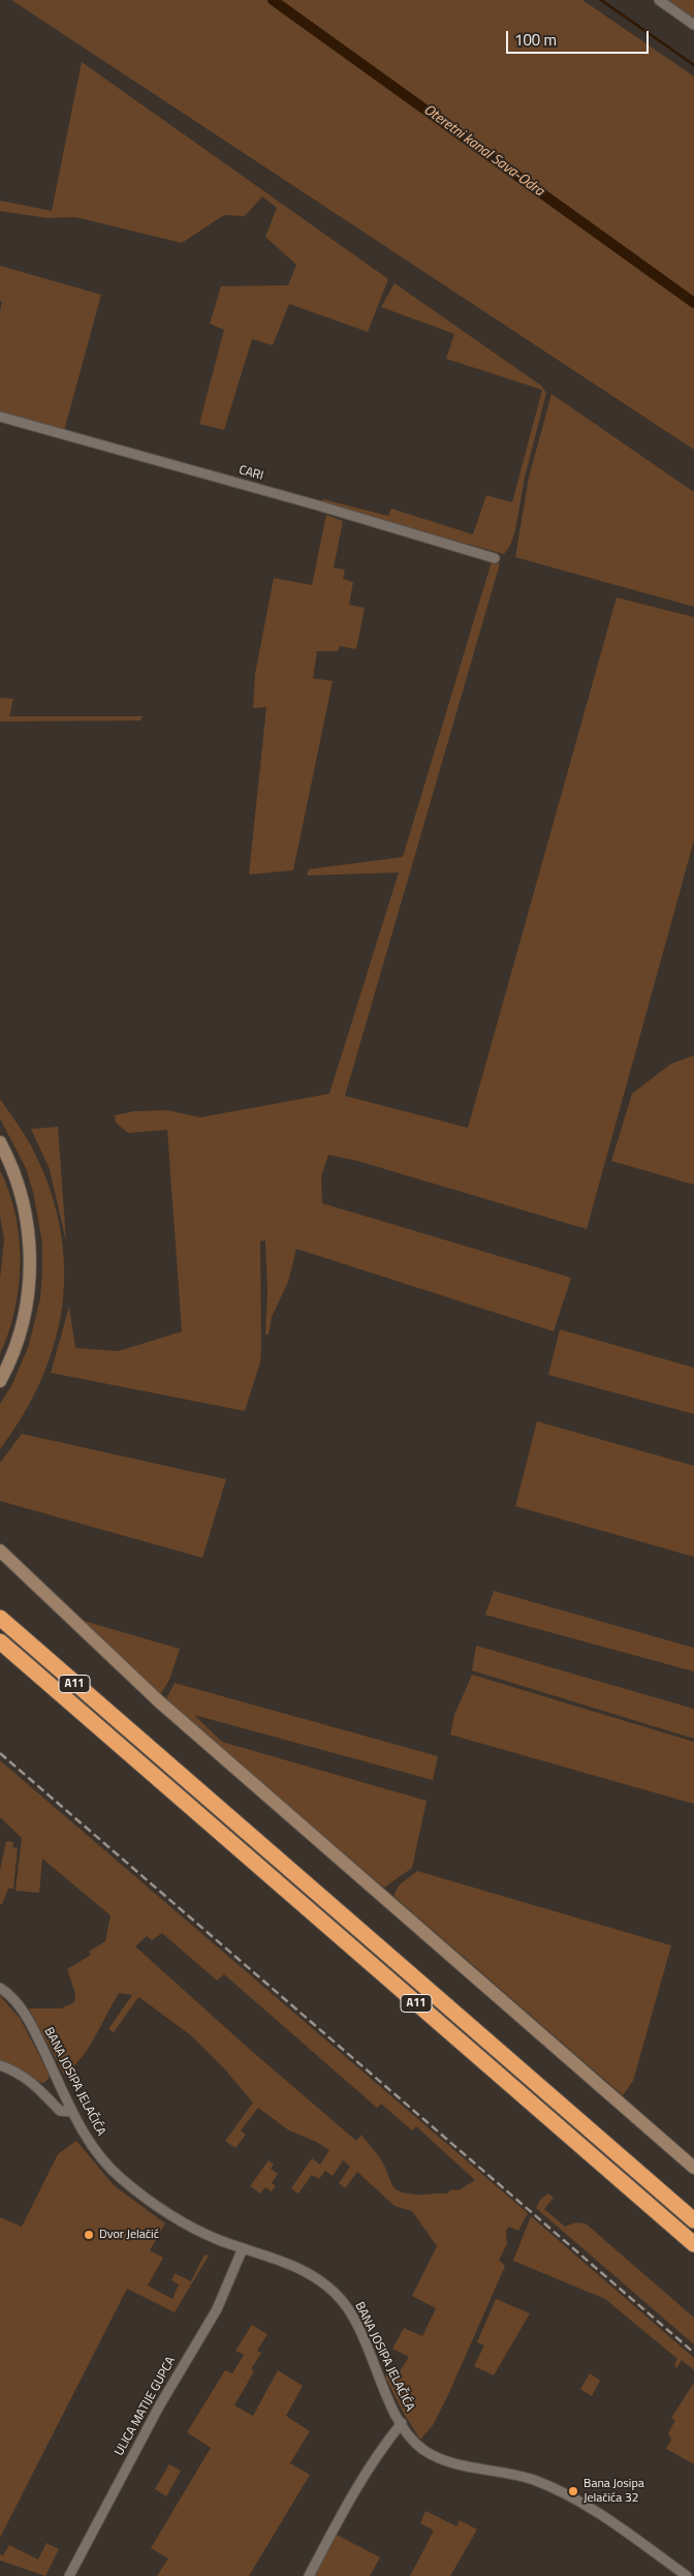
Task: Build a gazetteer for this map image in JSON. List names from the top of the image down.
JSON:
{
  "streets": {
    "highway": ["A11"],
    "street": ["CARI", "BANA JOSIPA JELAČIĆA", "ULICA MATIJE GUPCA"]
  },
  "crossings": [
    ["BANA JOSIPA JELAČIĆA", "ULICA MATIJE GUPCA"]
  ],
  "water": ["Oteretni kanal Sava-Odra"],
  "places": ["Dvor Jelačić", "Bana Josipa Jelačića 32"],
  "scale_bar": "100 m"
}
